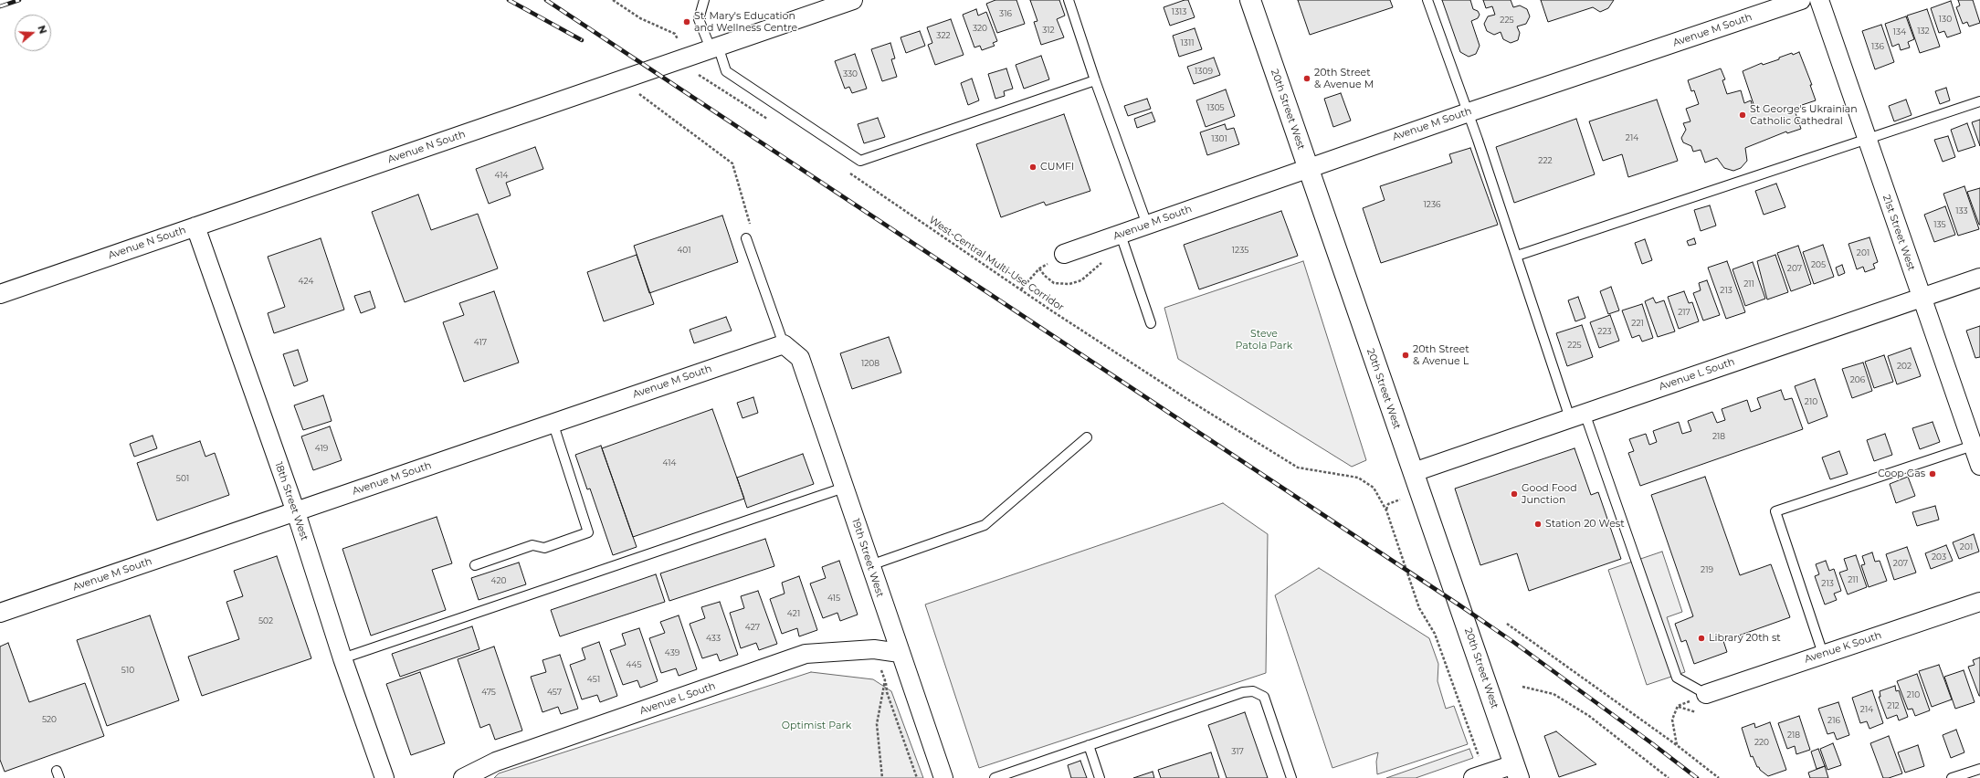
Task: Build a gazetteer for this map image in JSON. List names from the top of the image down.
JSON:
{
  "streets": {
    "main road": ["20th Street West"],
    "street": [
      "Avenue M South",
      "Avenue N South",
      "21st Street West",
      "Avenue L South",
      "18th Street West",
      "19th Street West",
      "Avenue K South"
    ],
    "path": ["West-Central Multi-Use Corridor"]
  },
  "crossings": [
    ["Avenue M South", "20th Street West"],
    ["Avenue M South", "18th Street West"],
    ["Avenue M South", "19th Street West"],
    ["20th Street West", "Avenue L South"],
    ["Avenue N South", "18th Street West"],
    ["21st Street West", "Avenue L South"],
    ["Avenue L South", "19th Street West"]
  ],
  "parks": ["Steve Patola Park", "Optimist Park"],
  "places": [
    "St. Mary's Education and Wellness Centre",
    "20th Street & Avenue M",
    "St George's Ukrainian Catholic Cathedral",
    "CUMFI",
    "20th Street & Avenue L",
    "Coop Gas",
    "Good Food Junction",
    "Station 20 West",
    "Library 20th st"
  ],
  "house_numbers": [
    "1313",
    "316",
    "130",
    "225",
    "320",
    "312",
    "132",
    "134",
    "322",
    "1311",
    "136",
    "1309",
    "330",
    "1305",
    "214",
    "1301",
    "222",
    "414",
    "1236",
    "133",
    "135",
    "401",
    "1235",
    "201",
    "205",
    "207",
    "424",
    "211",
    "213",
    "217",
    "221",
    "223",
    "417",
    "225",
    "1208",
    "202",
    "206",
    "210",
    "218",
    "419",
    "414",
    "501",
    "201",
    "203",
    "207",
    "219",
    "211",
    "420",
    "213",
    "415",
    "421",
    "502",
    "427",
    "433",
    "439",
    "445",
    "510",
    "451",
    "475",
    "457",
    "210",
    "212",
    "214",
    "520",
    "216",
    "218",
    "220",
    "317"
  ],
  "north": "right"
}
